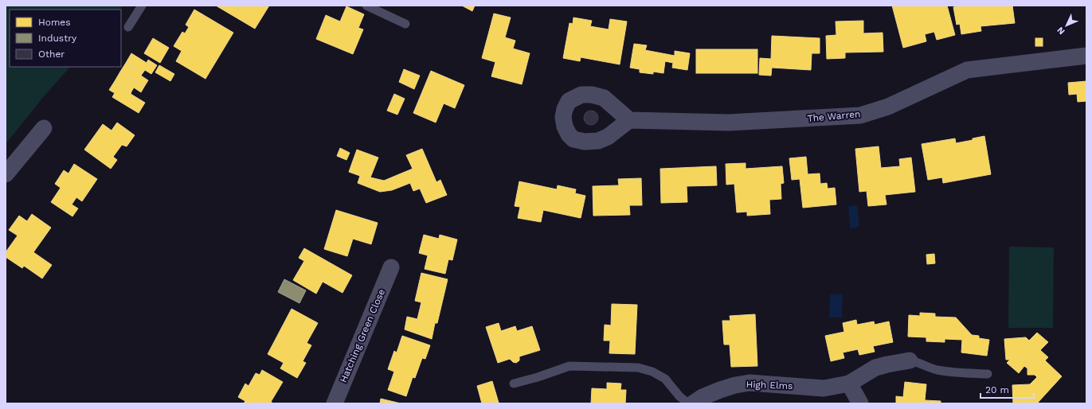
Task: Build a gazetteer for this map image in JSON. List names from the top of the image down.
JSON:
{
  "streets": {
    "street": ["The Warren", "Hatching Green Close", "High Elms"]
  },
  "legend": ["Homes", "Industry", "Other"],
  "scale_bar": "20 m",
  "north": "bottom left"
}
